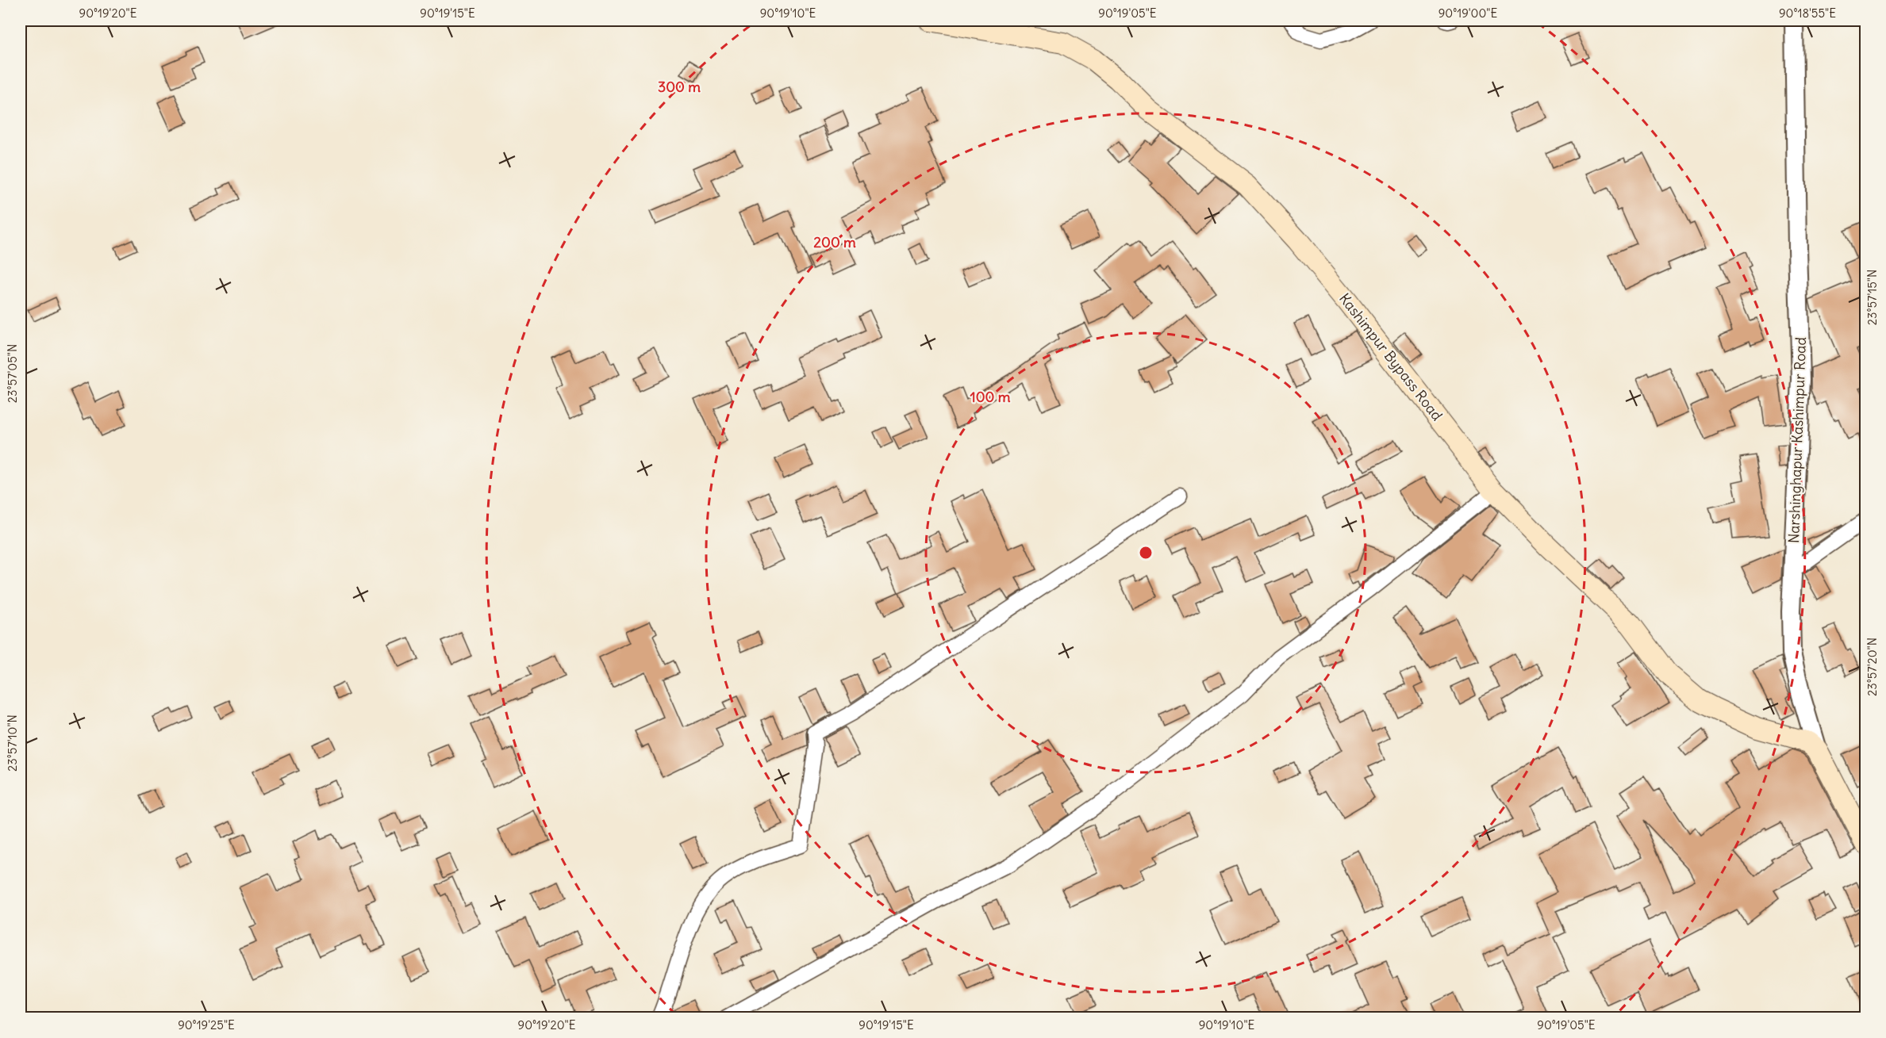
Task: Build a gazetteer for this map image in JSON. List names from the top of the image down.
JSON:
{
  "streets": {
    "main road": ["Kashimpur Bypass Road", "Narshinghapur Kashimpur Road"]
  },
  "crossings": [
    ["Kashimpur Bypass Road", "Narshinghapur Kashimpur Road"]
  ],
  "coordinates": [
    "90°19'20\"E",
    "90°19'15\"E",
    "90°19'10\"E",
    "90°19'05\"E",
    "90°19'00\"E",
    "90°18'55\"E",
    "23°57'15\"N",
    "23°57'05\"N",
    "23°57'20\"N",
    "23°57'10\"N",
    "90°19'25\"E"
  ],
  "rings": ["300 m", "200 m", "100 m"]
}
